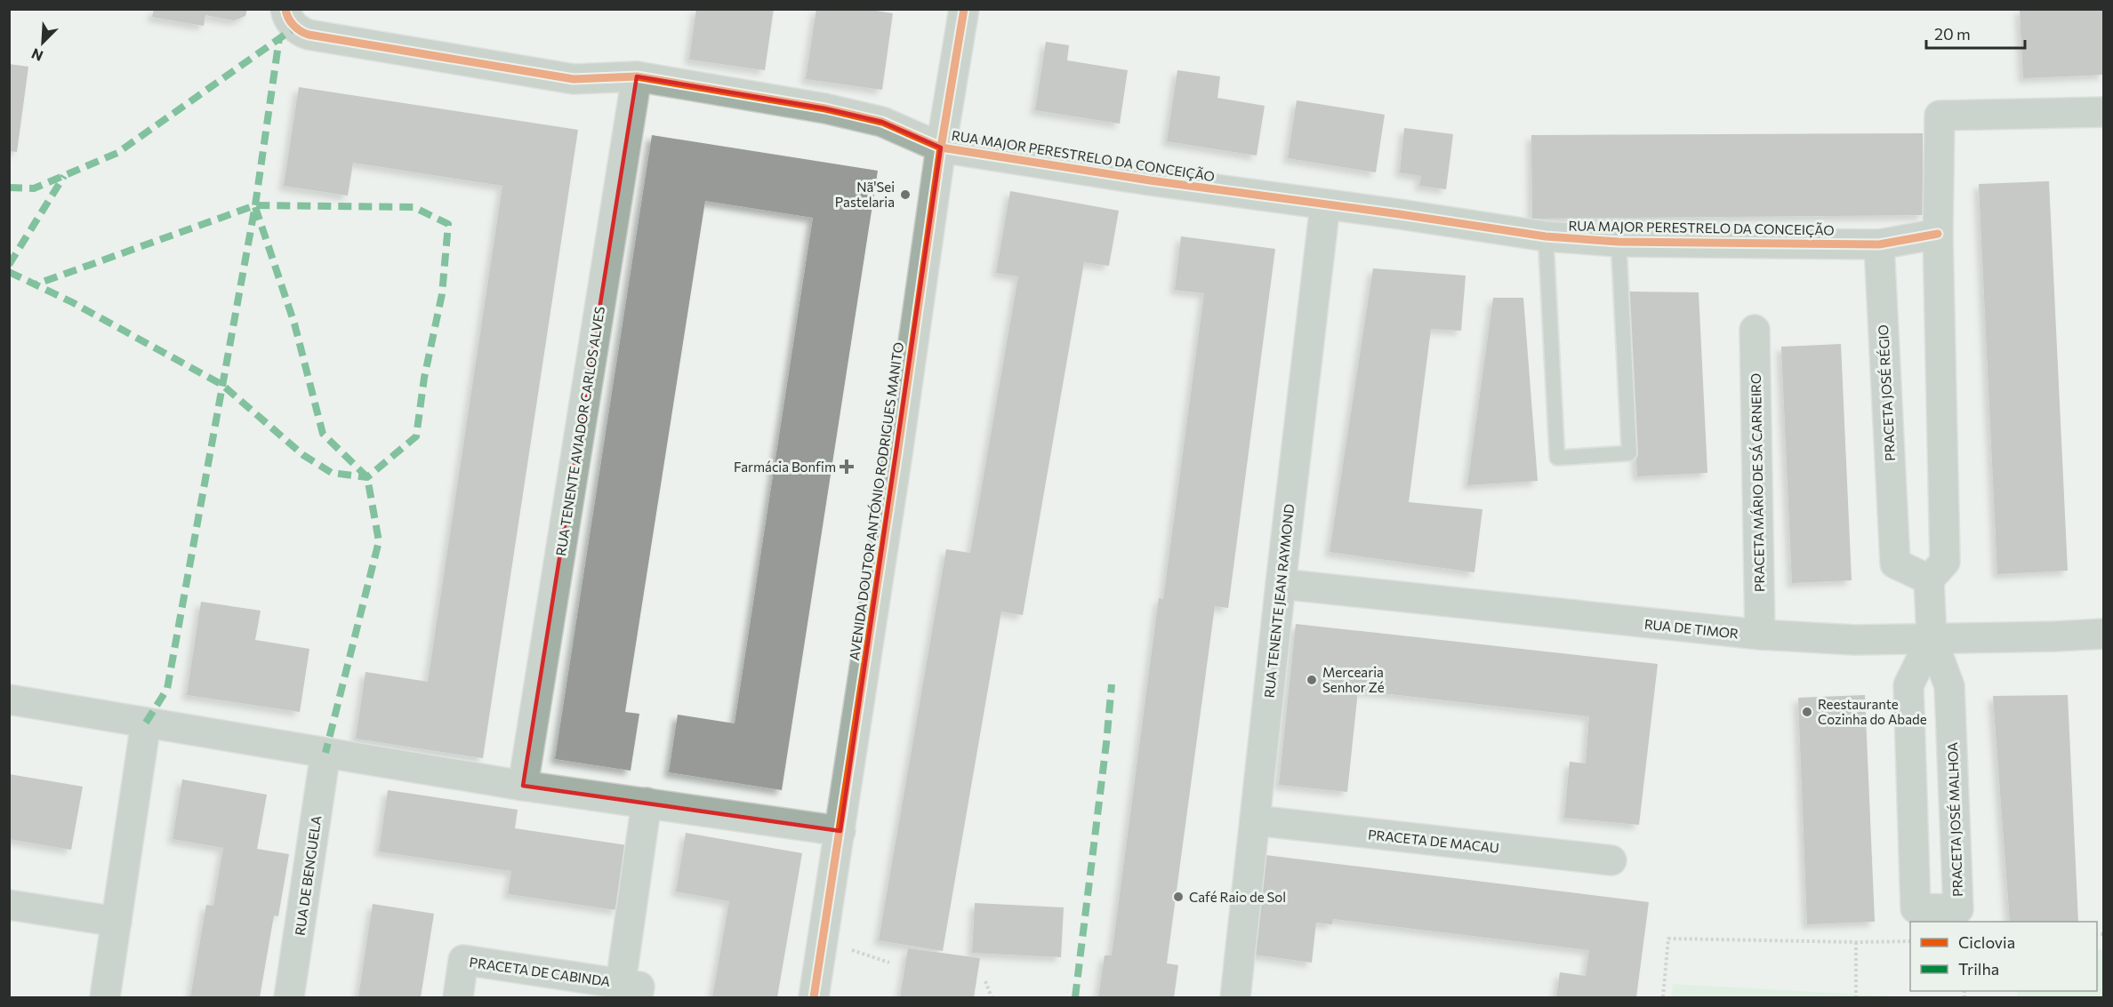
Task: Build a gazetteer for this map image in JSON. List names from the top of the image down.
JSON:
{
  "streets": {
    "street": [
      "RUA MAJOR PERESTRELO DA CONCEIÇÃO",
      "PRACETA JOSÉ RÉGIO",
      "RUA TENENTE AVIADOR CARLOS ALVES",
      "PRACETA MÁRIO DE SÁ CARNEIRO",
      "AVENIDA DOUTOR ANTÓNIO RODRIGUES MANITO",
      "RUA TENENTE JEAN RAYMOND",
      "RUA DE TIMOR",
      "PRACETA JOSÉ MALHOA",
      "PRACETA DE MACAU",
      "RUA DE BENGUELA",
      "PRACETA DE CABINDA"
    ]
  },
  "crossings": [
    ["RUA MAJOR PERESTRELO DA CONCEIÇÃO", "PRACETA JOSÉ RÉGIO"],
    ["RUA MAJOR PERESTRELO DA CONCEIÇÃO", "RUA TENENTE AVIADOR CARLOS ALVES"],
    ["RUA MAJOR PERESTRELO DA CONCEIÇÃO", "AVENIDA DOUTOR ANTÓNIO RODRIGUES MANITO"],
    ["RUA MAJOR PERESTRELO DA CONCEIÇÃO", "RUA TENENTE JEAN RAYMOND"],
    ["PRACETA MÁRIO DE SÁ CARNEIRO", "RUA DE TIMOR"],
    ["RUA TENENTE JEAN RAYMOND", "RUA DE TIMOR"],
    ["RUA TENENTE JEAN RAYMOND", "PRACETA DE MACAU"],
    ["RUA DE TIMOR", "PRACETA JOSÉ MALHOA"]
  ],
  "places": {
    "other": [
      "Nã'Sei Pastelaria",
      "Mercearia Senhor Zé",
      "Reestaurante Cozinha do Abade",
      "Café Raio de Sol"
    ],
    "health": ["Farmácia Bonfim"]
  },
  "legend": ["Ciclovia", "Trilha"],
  "scale_bar": "20 m",
  "north": "bottom left"
}
